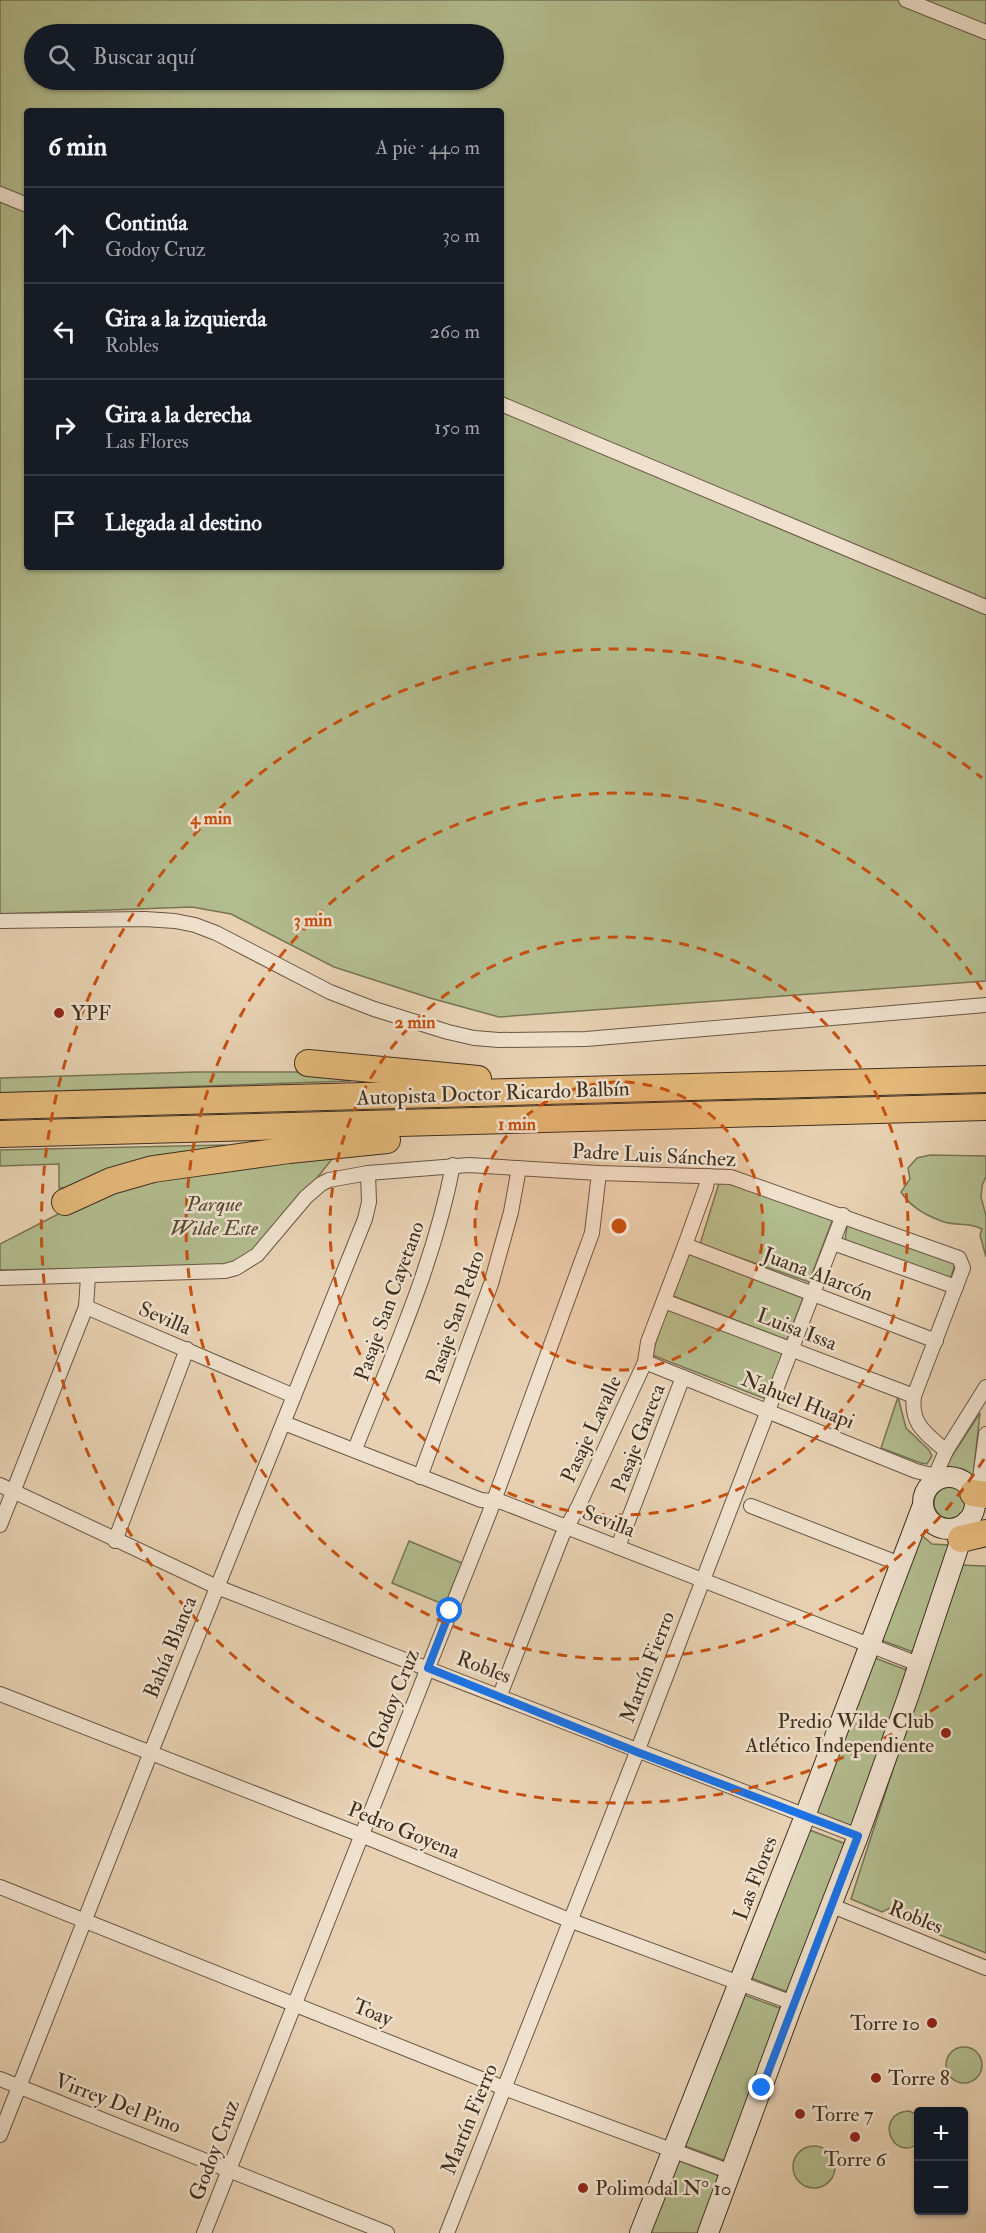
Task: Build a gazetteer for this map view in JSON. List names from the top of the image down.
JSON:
{
  "streets": {
    "highway": ["Autopista Doctor Ricardo Balbín"],
    "street": [
      "Padre Luis Sánchez",
      "Juana Alarcón",
      "Pasaje San Cayetano",
      "Pasaje San Pedro",
      "Sevilla",
      "Luisa Issa",
      "Nahuel Huapi",
      "Pasaje Lavalle",
      "Pasaje Gareca",
      "Bahía Blanca",
      "Robles",
      "Martín Fierro",
      "Godoy Cruz",
      "Pedro Goyena",
      "Las Flores",
      "Toay",
      "Virrey Del Pino"
    ]
  },
  "crossings": [
    ["Padre Luis Sánchez", "Pasaje San Cayetano"],
    ["Padre Luis Sánchez", "Pasaje San Pedro"],
    ["Padre Luis Sánchez", "Pasaje Lavalle"],
    ["Padre Luis Sánchez", "Bahía Blanca"],
    ["Padre Luis Sánchez", "Martín Fierro"],
    ["Padre Luis Sánchez", "Godoy Cruz"],
    ["Juana Alarcón", "Pasaje Lavalle"],
    ["Juana Alarcón", "Martín Fierro"],
    ["Pasaje San Cayetano", "Sevilla"],
    ["Pasaje San Pedro", "Sevilla"],
    ["Sevilla", "Pasaje Lavalle"],
    ["Sevilla", "Pasaje Gareca"],
    ["Sevilla", "Bahía Blanca"],
    ["Sevilla", "Martín Fierro"],
    ["Sevilla", "Godoy Cruz"],
    ["Sevilla", "Las Flores"],
    ["Luisa Issa", "Pasaje Lavalle"],
    ["Luisa Issa", "Martín Fierro"],
    ["Nahuel Huapi", "Pasaje Lavalle"],
    ["Nahuel Huapi", "Pasaje Gareca"],
    ["Nahuel Huapi", "Martín Fierro"],
    ["Nahuel Huapi", "Las Flores"],
    ["Pasaje Lavalle", "Robles"],
    ["Bahía Blanca", "Robles"],
    ["Bahía Blanca", "Pedro Goyena"],
    ["Bahía Blanca", "Toay"],
    ["Bahía Blanca", "Virrey Del Pino"],
    ["Robles", "Martín Fierro"],
    ["Robles", "Godoy Cruz"],
    ["Robles", "Las Flores"],
    ["Martín Fierro", "Pedro Goyena"],
    ["Martín Fierro", "Toay"],
    ["Godoy Cruz", "Pedro Goyena"],
    ["Godoy Cruz", "Toay"],
    ["Godoy Cruz", "Virrey Del Pino"],
    ["Pedro Goyena", "Las Flores"],
    ["Las Flores", "Toay"]
  ],
  "parks": ["Parque Wilde Este"],
  "places": [
    "YPF",
    "Predio Wilde Club Atlético Independiente",
    "Torre 10",
    "Torre 8",
    "Torre 7",
    "Torre 6",
    "Polimodal N° 10"
  ],
  "page": {
    "search": "Buscar aquí",
    "heading": ["6 min", "A pie · 440 m"],
    "list": [
      ["Continúa", "Godoy Cruz", "30 m"],
      ["Gira a la izquierda", "Robles", "260 m"],
      ["Gira a la derecha", "Las Flores", "150 m"],
      "Llegada al destino"
    ],
    "map_buttons": ["+", "−"]
  },
  "rings": [
    "4 min",
    "3 min",
    "2 min",
    "1 min"
  ]
}
